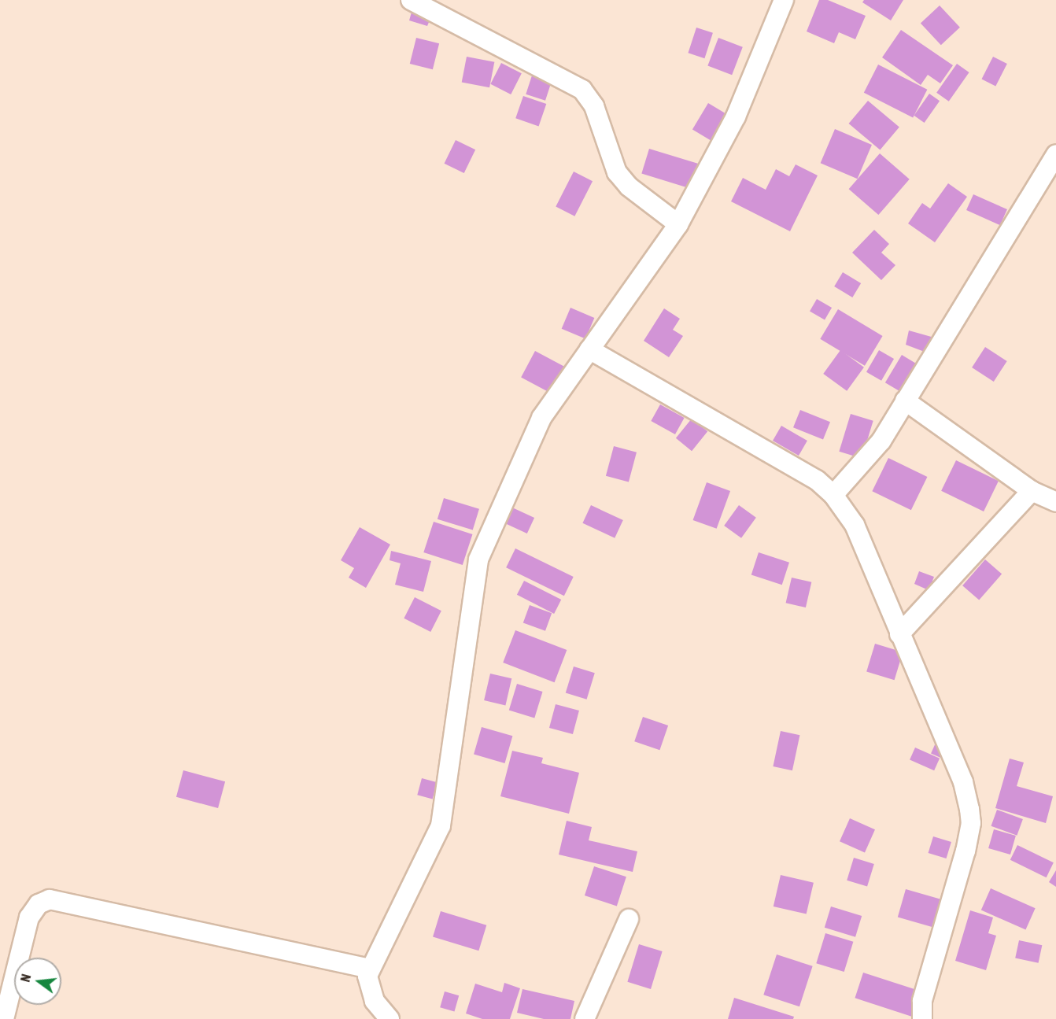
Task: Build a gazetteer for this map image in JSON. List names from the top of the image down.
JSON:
{
  "north": "left"
}
